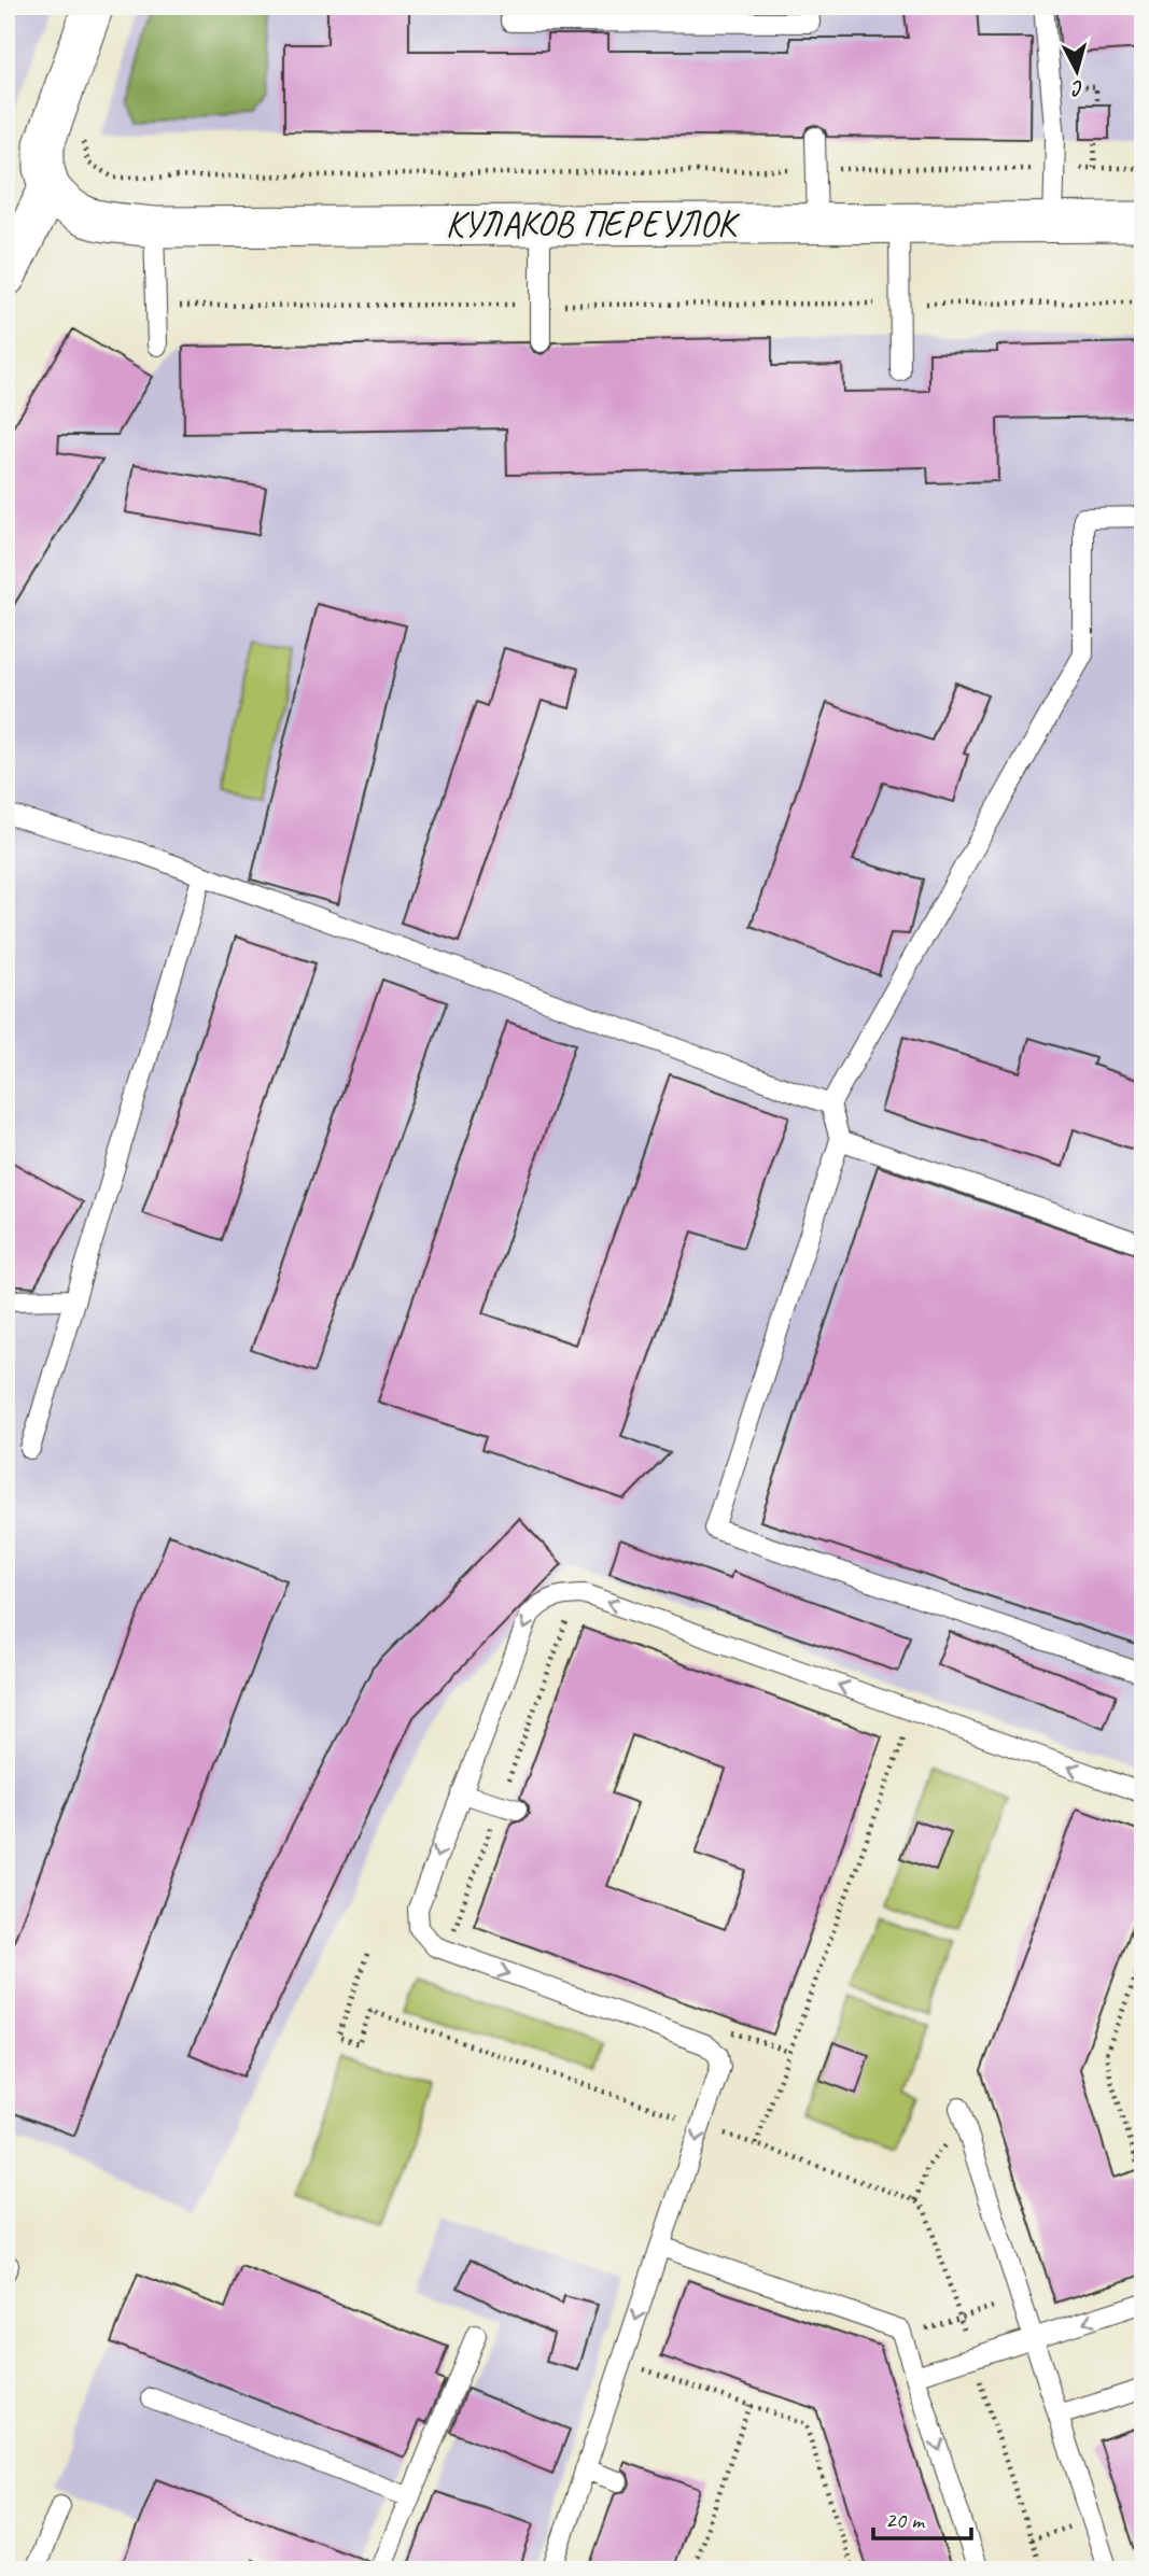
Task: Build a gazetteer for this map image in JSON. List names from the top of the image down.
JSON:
{
  "streets": {
    "street": ["КУЛАКОВ ПЕРЕУЛОК"]
  },
  "scale_bar": "20 m",
  "north": "bottom"
}
